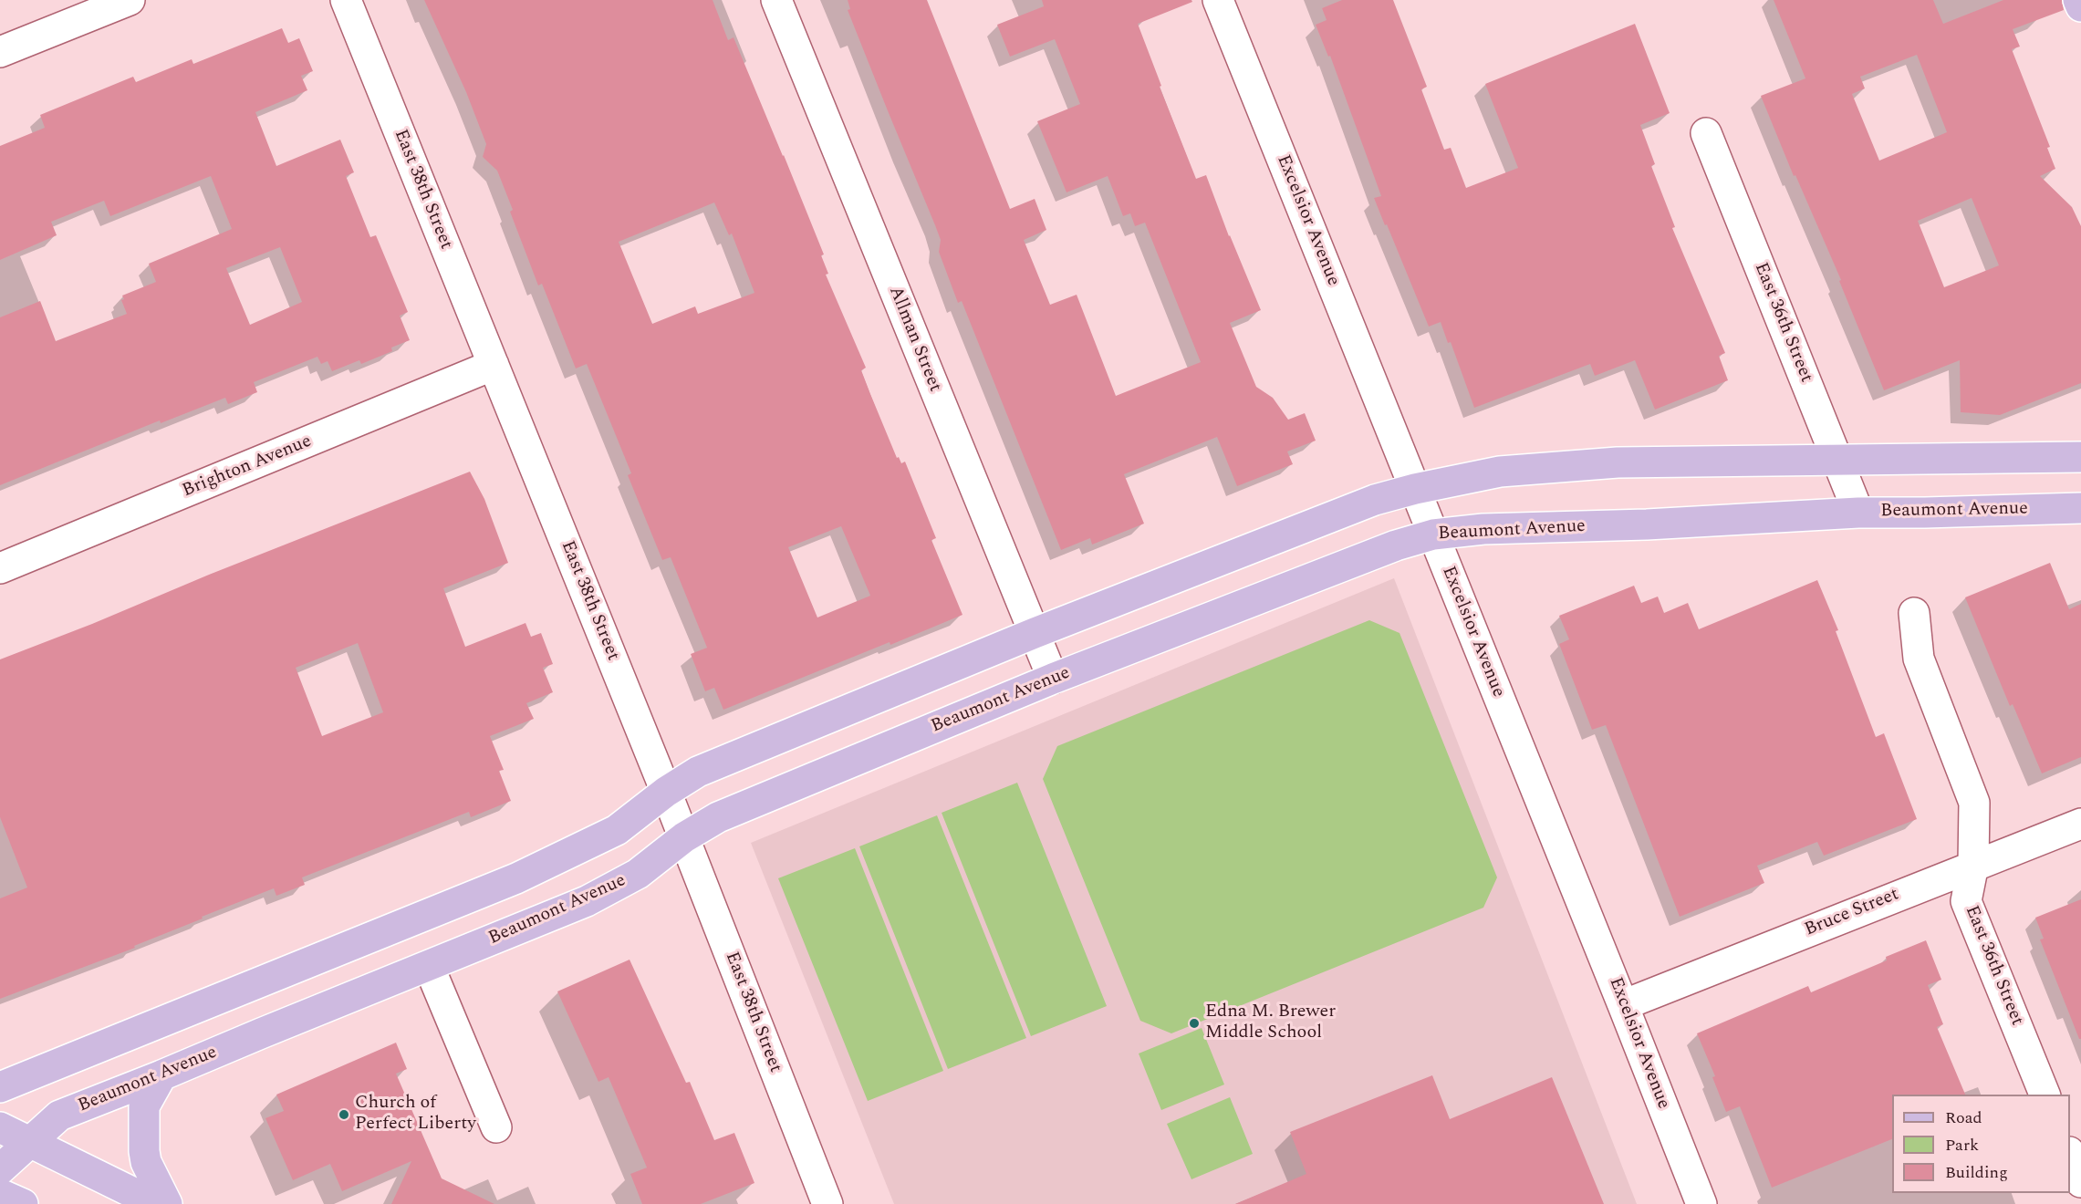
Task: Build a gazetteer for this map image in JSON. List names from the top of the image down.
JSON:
{
  "streets": {
    "main road": ["Beaumont Avenue"],
    "street": [
      "East 38th Street",
      "Excelsior Avenue",
      "East 36th Street",
      "Allman Street",
      "Brighton Avenue",
      "Bruce Street"
    ]
  },
  "crossings": [
    ["East 38th Street", "Brighton Avenue"],
    ["East 38th Street", "Beaumont Avenue"],
    ["Excelsior Avenue", "Beaumont Avenue"],
    ["Excelsior Avenue", "Bruce Street"],
    ["East 36th Street", "Beaumont Avenue"],
    ["East 36th Street", "Bruce Street"],
    ["Allman Street", "Beaumont Avenue"]
  ],
  "places": ["Edna M. Brewer Middle School", "Church of Perfect Liberty"],
  "legend": ["Road", "Park", "Building"]
}
